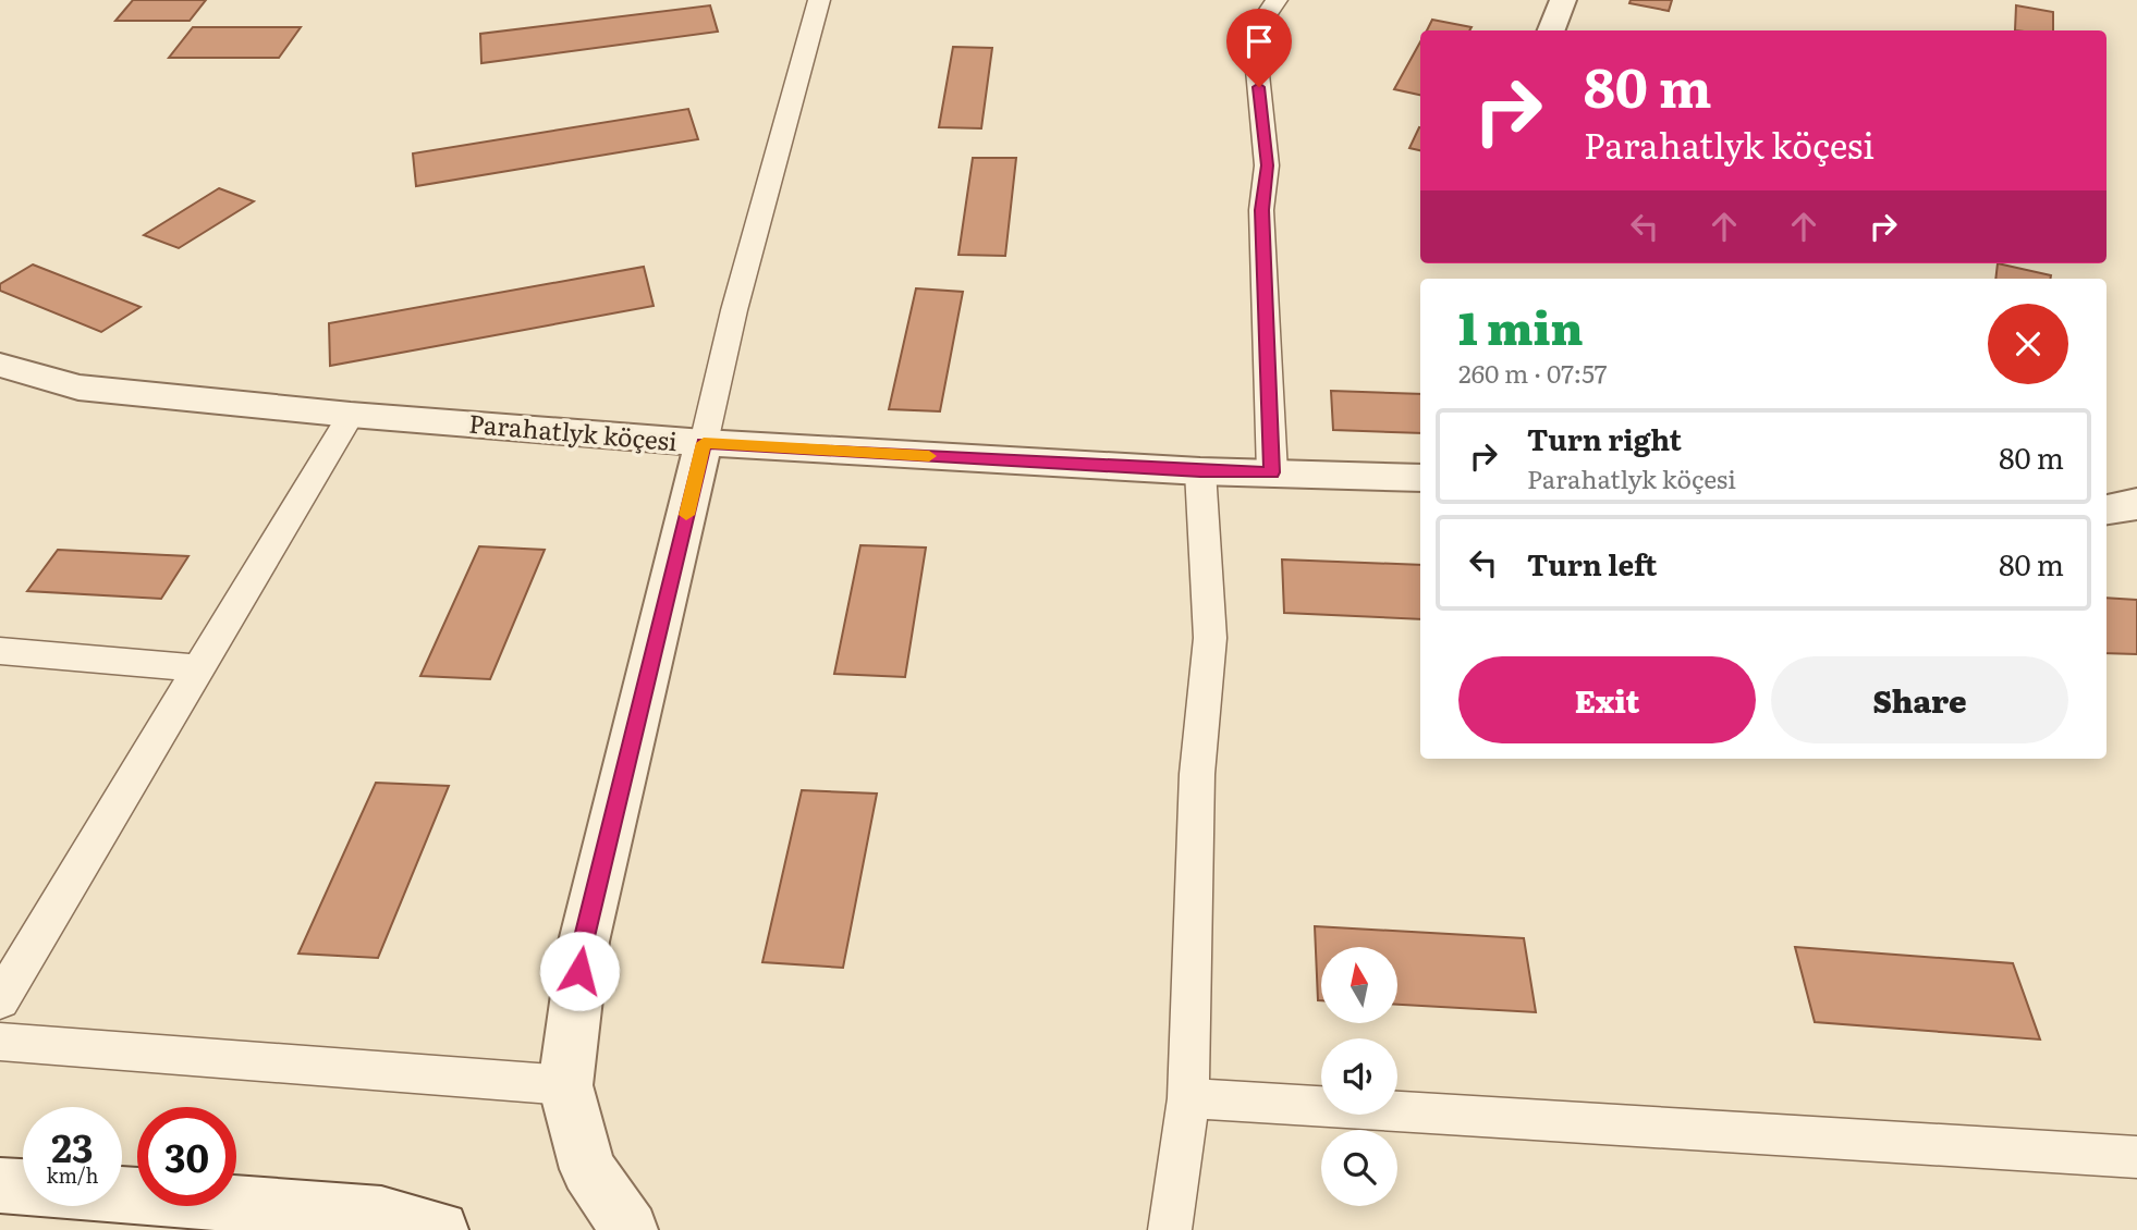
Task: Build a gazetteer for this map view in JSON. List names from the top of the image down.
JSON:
{
  "streets": {
    "street": ["Parahatlyk köçesi"]
  },
  "north": "top",
  "page": {
    "turn": ["80 m", "Parahatlyk köçesi"],
    "heading": ["1 min", "260 m · 07:57"],
    "list": [
      {
        "name": "Turn right",
        "note": "Parahatlyk köçesi",
        "value": "80 m"
      },
      {
        "name": "Turn left",
        "value": "80 m"
      }
    ],
    "buttons": ["Exit", "Share"],
    "speed": "23 km/h",
    "limit": "30"
  }
}
